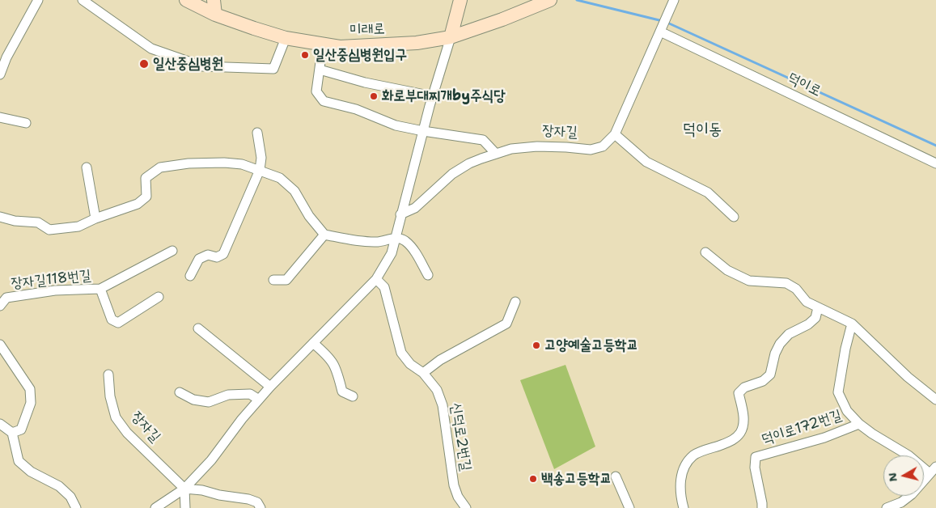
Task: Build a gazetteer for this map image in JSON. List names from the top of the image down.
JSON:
{
  "streets": {
    "street": [
      "미래로",
      "덕이로",
      "장자길",
      "장자길118번길",
      "덕이로172번길",
      "신덕로2번길"
    ]
  },
  "crossings": [
    ["덕이로", "장자길"]
  ],
  "districts": ["덕이동"],
  "places": [
    "일산중심병원입구",
    "일산중심병원",
    "화로부대찌개by주식당",
    "고양예술고등학교",
    "백송고등학교"
  ],
  "north": "left"
}
